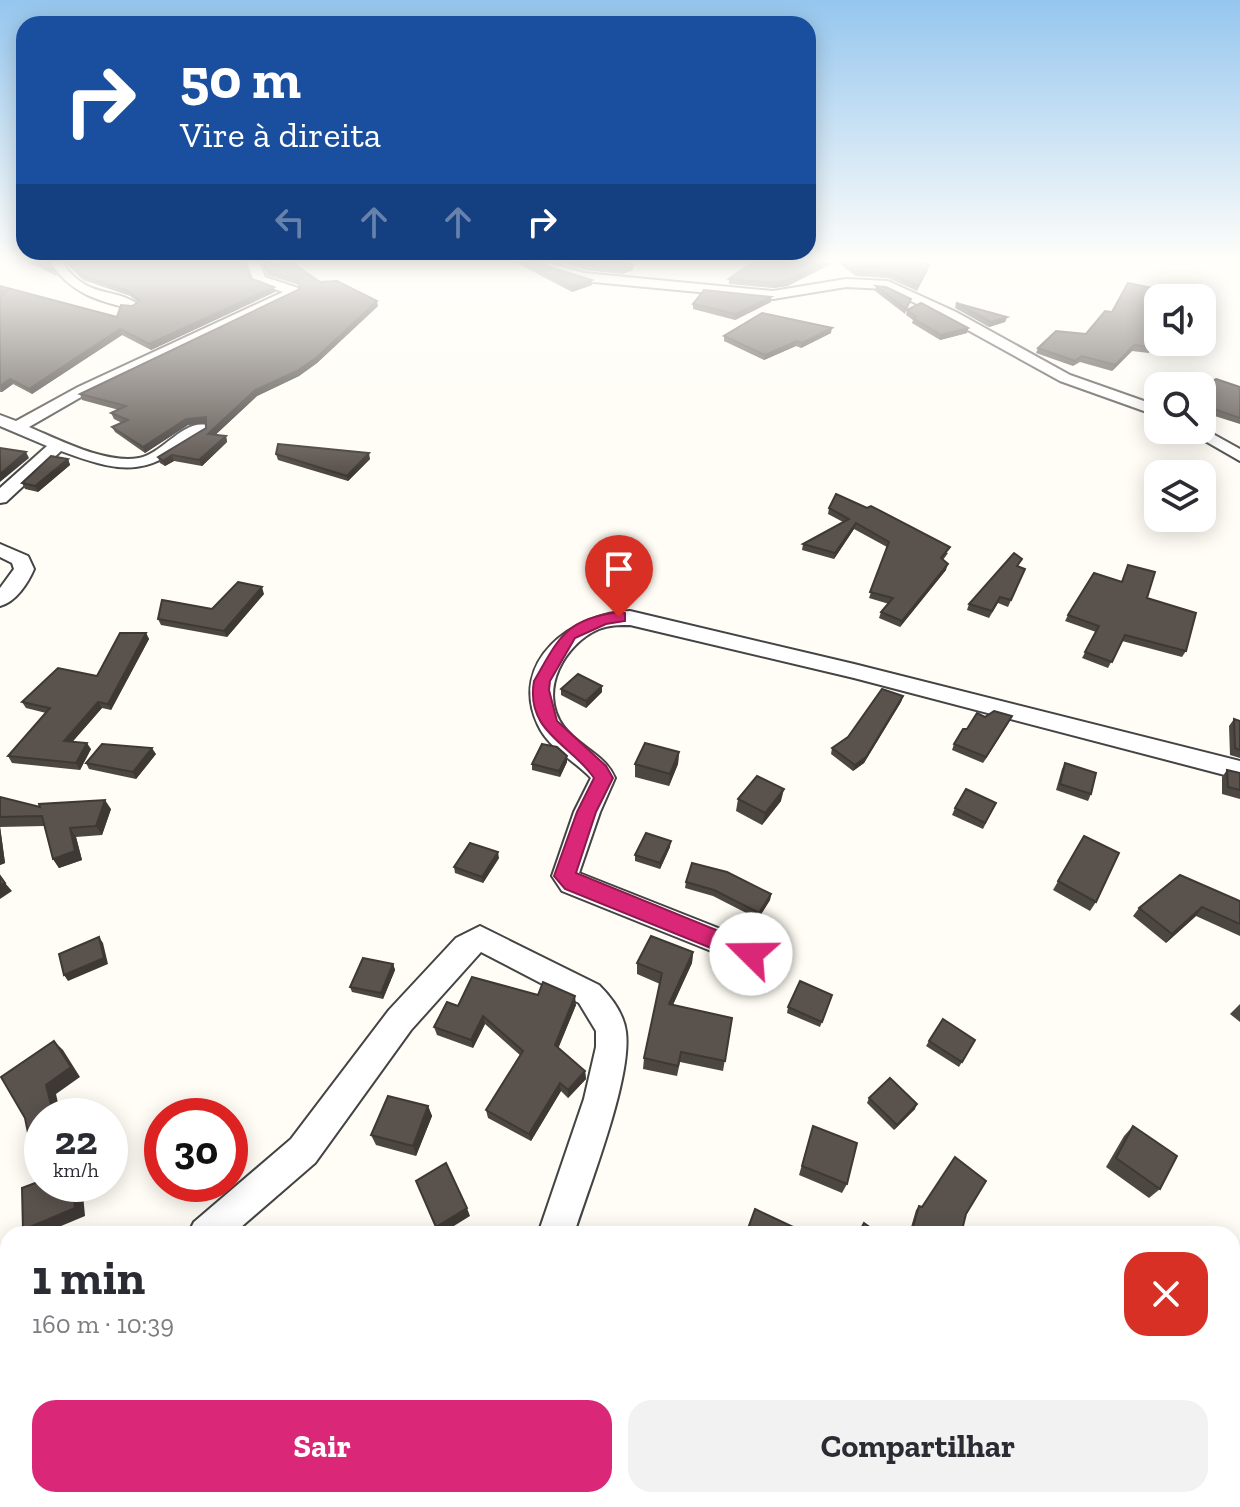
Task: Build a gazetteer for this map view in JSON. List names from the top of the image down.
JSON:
{
  "page": {
    "turn": ["50 m", "Vire à direita"],
    "speed": "22 km/h",
    "limit": "30",
    "heading": ["1 min", "160 m · 10:39"],
    "buttons": ["Sair", "Compartilhar"]
  }
}
